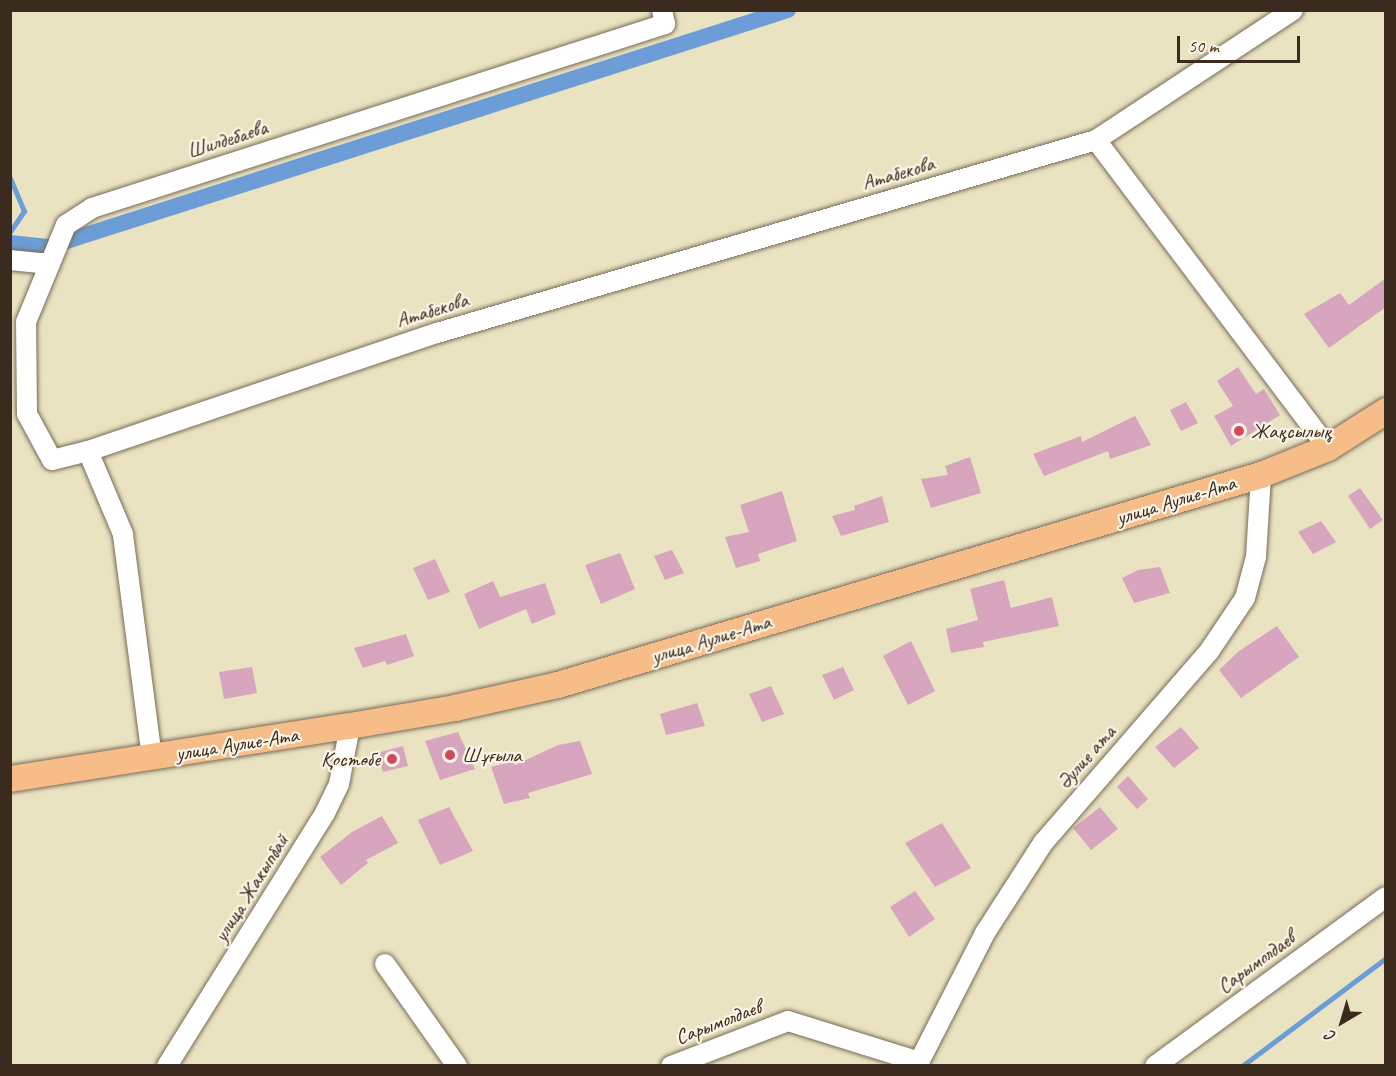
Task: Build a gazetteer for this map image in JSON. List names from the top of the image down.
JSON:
{
  "streets": {
    "main road": ["улица Аулие-Ата"],
    "street": [
      "Шилдебаева",
      "Атабекова",
      "Әулие ата",
      "улица Жакыпбай",
      "Сарымолдаев"
    ]
  },
  "crossings": [
    ["Шилдебаева", "Атабекова"],
    ["улица Аулие-Ата", "Әулие ата"],
    ["улица Аулие-Ата", "улица Жакыпбай"],
    ["Әулие ата", "Сарымолдаев"]
  ],
  "places": ["Жақсылық", "Шұғыла", "Қостөбе"],
  "scale_bar": "50 m",
  "north": "bottom left"
}
